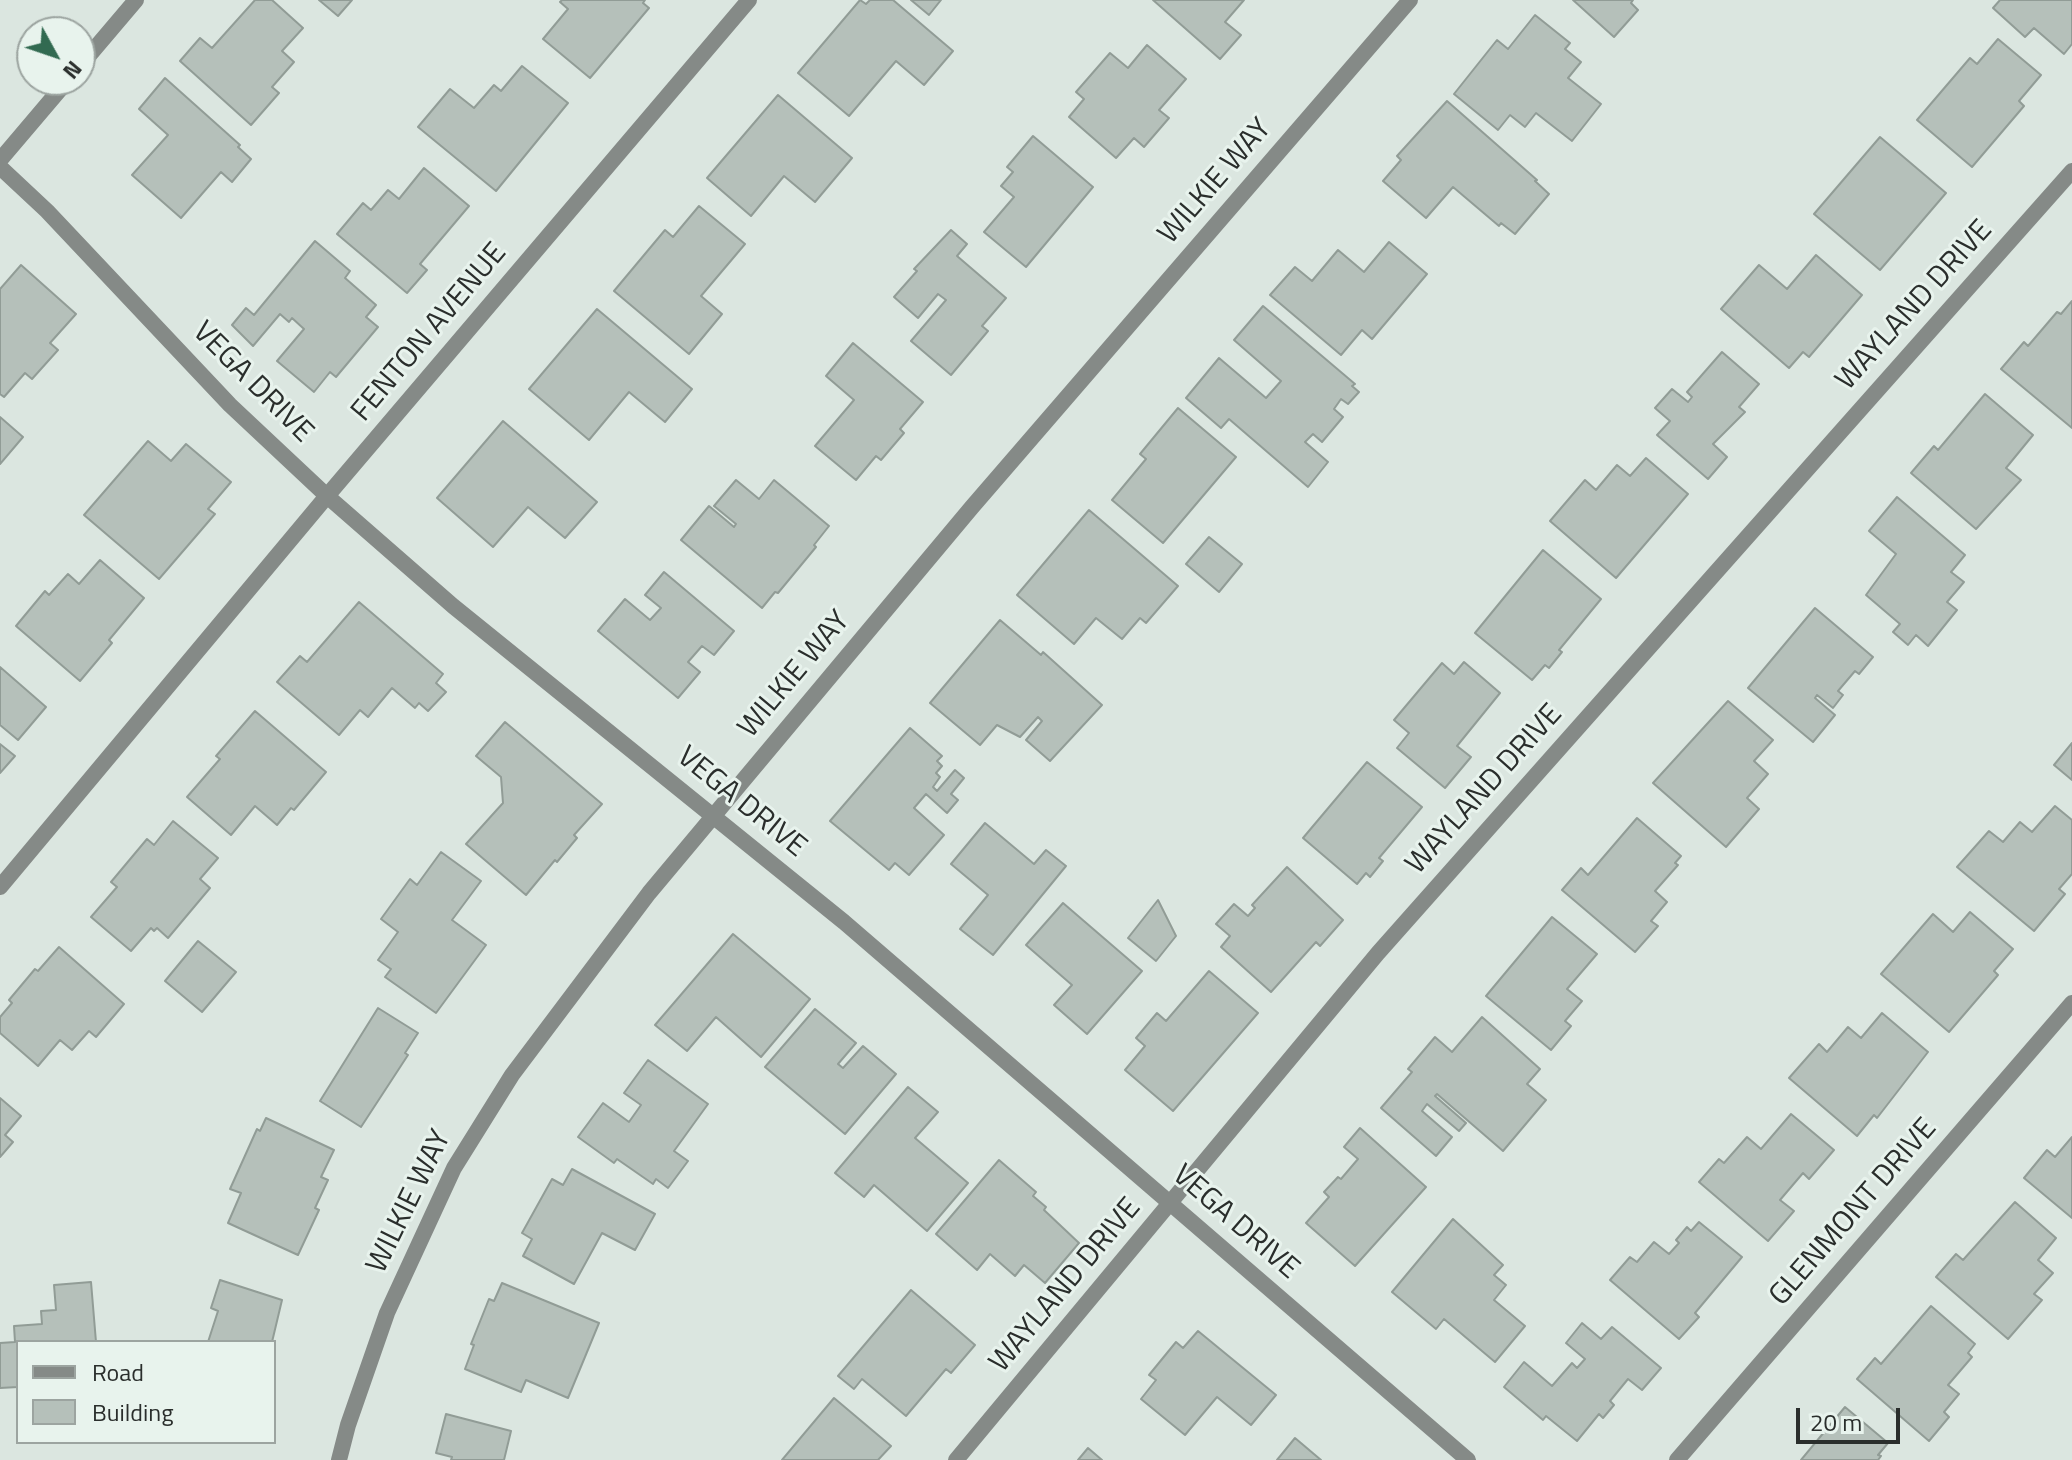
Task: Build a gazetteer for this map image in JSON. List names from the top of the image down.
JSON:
{
  "streets": {
    "street": [
      "WILKIE WAY",
      "WAYLAND DRIVE",
      "FENTON AVENUE",
      "VEGA DRIVE",
      "GLENMONT DRIVE"
    ]
  },
  "crossings": [
    ["WILKIE WAY", "VEGA DRIVE"],
    ["WAYLAND DRIVE", "VEGA DRIVE"],
    ["FENTON AVENUE", "VEGA DRIVE"]
  ],
  "legend": ["Road", "Building"],
  "scale_bar": "20 m",
  "north": "bottom right"
}
